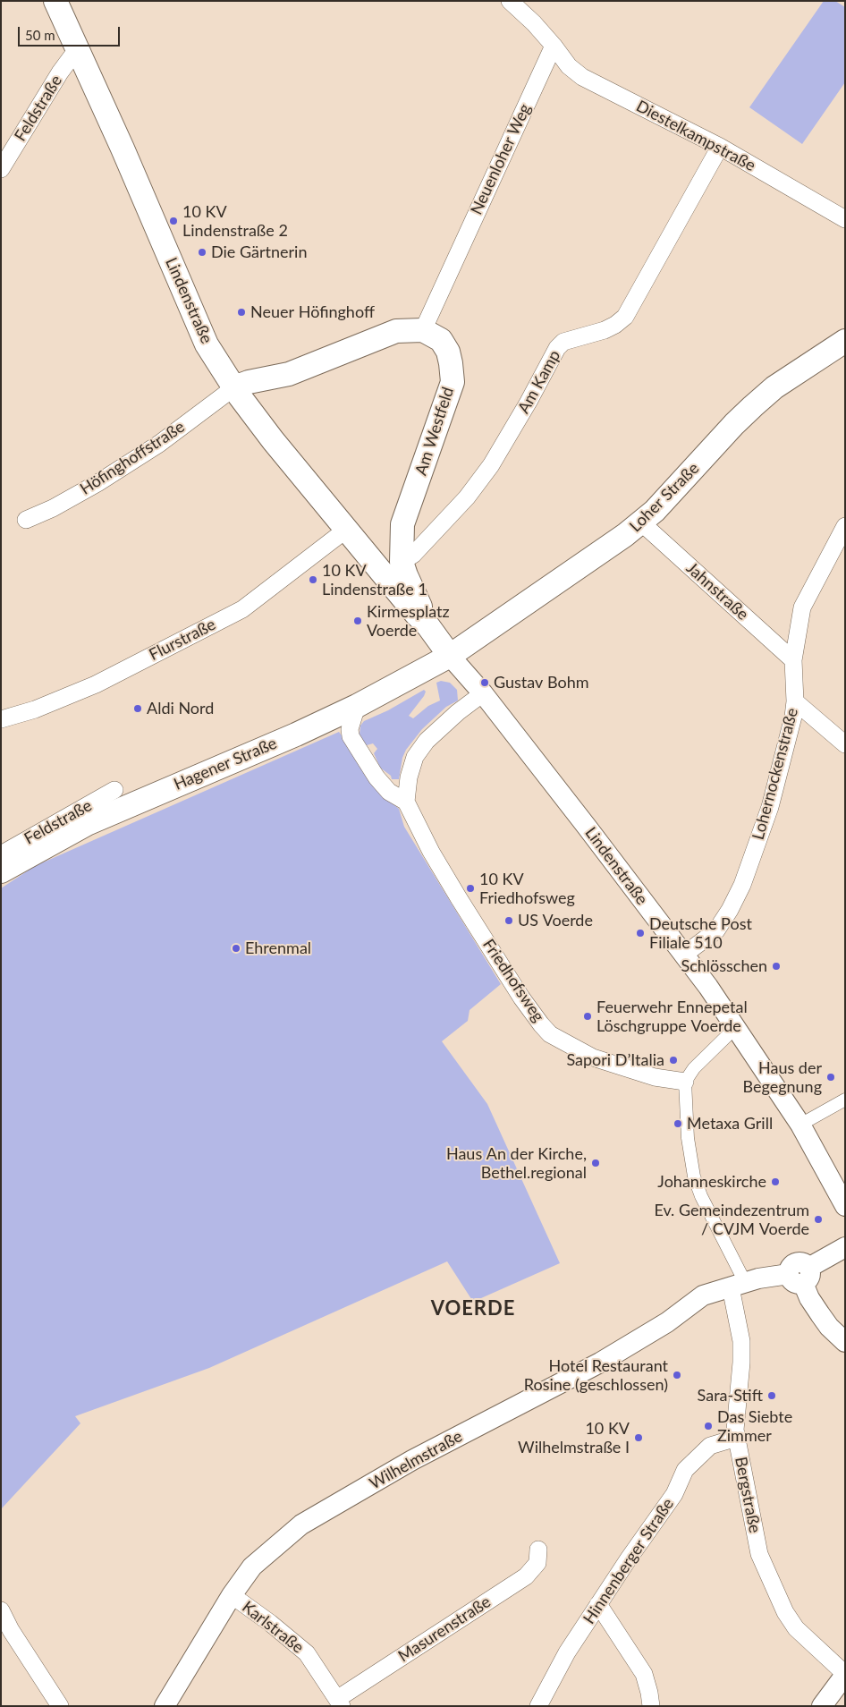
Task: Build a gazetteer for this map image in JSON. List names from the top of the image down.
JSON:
{
  "streets": {
    "main road": [
      "Lindenstraße",
      "Am Westfeld",
      "Loher Straße",
      "Hagener Straße"
    ],
    "street": [
      "Feldstraße",
      "Diestelkampstraße",
      "Neuenloher Weg",
      "Am Kamp",
      "Höfinghoffstraße",
      "Jahnstraße",
      "Flurstraße",
      "Lohernockenstraße",
      "Friedhofsweg",
      "Wilhelmstraße",
      "Bergstraße",
      "Hinnenberger Straße",
      "Karlstraße",
      "Masurenstraße"
    ]
  },
  "crossings": [
    ["Feldstraße", "Lindenstraße"],
    ["Diestelkampstraße", "Neuenloher Weg"],
    ["Diestelkampstraße", "Am Kamp"],
    ["Neuenloher Weg", "Am Westfeld"],
    ["Lindenstraße", "Am Westfeld"],
    ["Lindenstraße", "Höfinghoffstraße"],
    ["Lindenstraße", "Loher Straße"],
    ["Lindenstraße", "Flurstraße"],
    ["Lindenstraße", "Hagener Straße"],
    ["Lindenstraße", "Lohernockenstraße"],
    ["Am Kamp", "Am Westfeld"],
    ["Loher Straße", "Jahnstraße"],
    ["Loher Straße", "Hagener Straße"],
    ["Jahnstraße", "Lohernockenstraße"],
    ["Wilhelmstraße", "Bergstraße"],
    ["Wilhelmstraße", "Karlstraße"],
    ["Bergstraße", "Hinnenberger Straße"],
    ["Karlstraße", "Masurenstraße"]
  ],
  "districts": ["VOERDE"],
  "places": [
    "10 KV Lindenstraße 2",
    "Die Gärtnerin",
    "Neuer Höfinghoff",
    "10 KV Lindenstraße 1",
    "Kirmesplatz Voerde",
    "Gustav Bohm",
    "Aldi Nord",
    "10 KV Friedhofsweg",
    "US Voerde",
    "Deutsche Post Filiale 510",
    "Ehrenmal",
    "Schlösschen",
    "Feuerwehr Ennepetal Löschgruppe Voerde",
    "Sapori D’Italia",
    "Haus der Begegnung",
    "Metaxa Grill",
    "Haus An der Kirche, Bethel.regional",
    "Johanneskirche",
    "Ev. Gemeindezentrum / CVJM Voerde",
    "Hotel Restaurant Rosine (geschlossen)",
    "Sara-Stift",
    "Das Siebte Zimmer",
    "10 KV Wilhelmstraße I"
  ],
  "scale_bar": "50 m"
}
